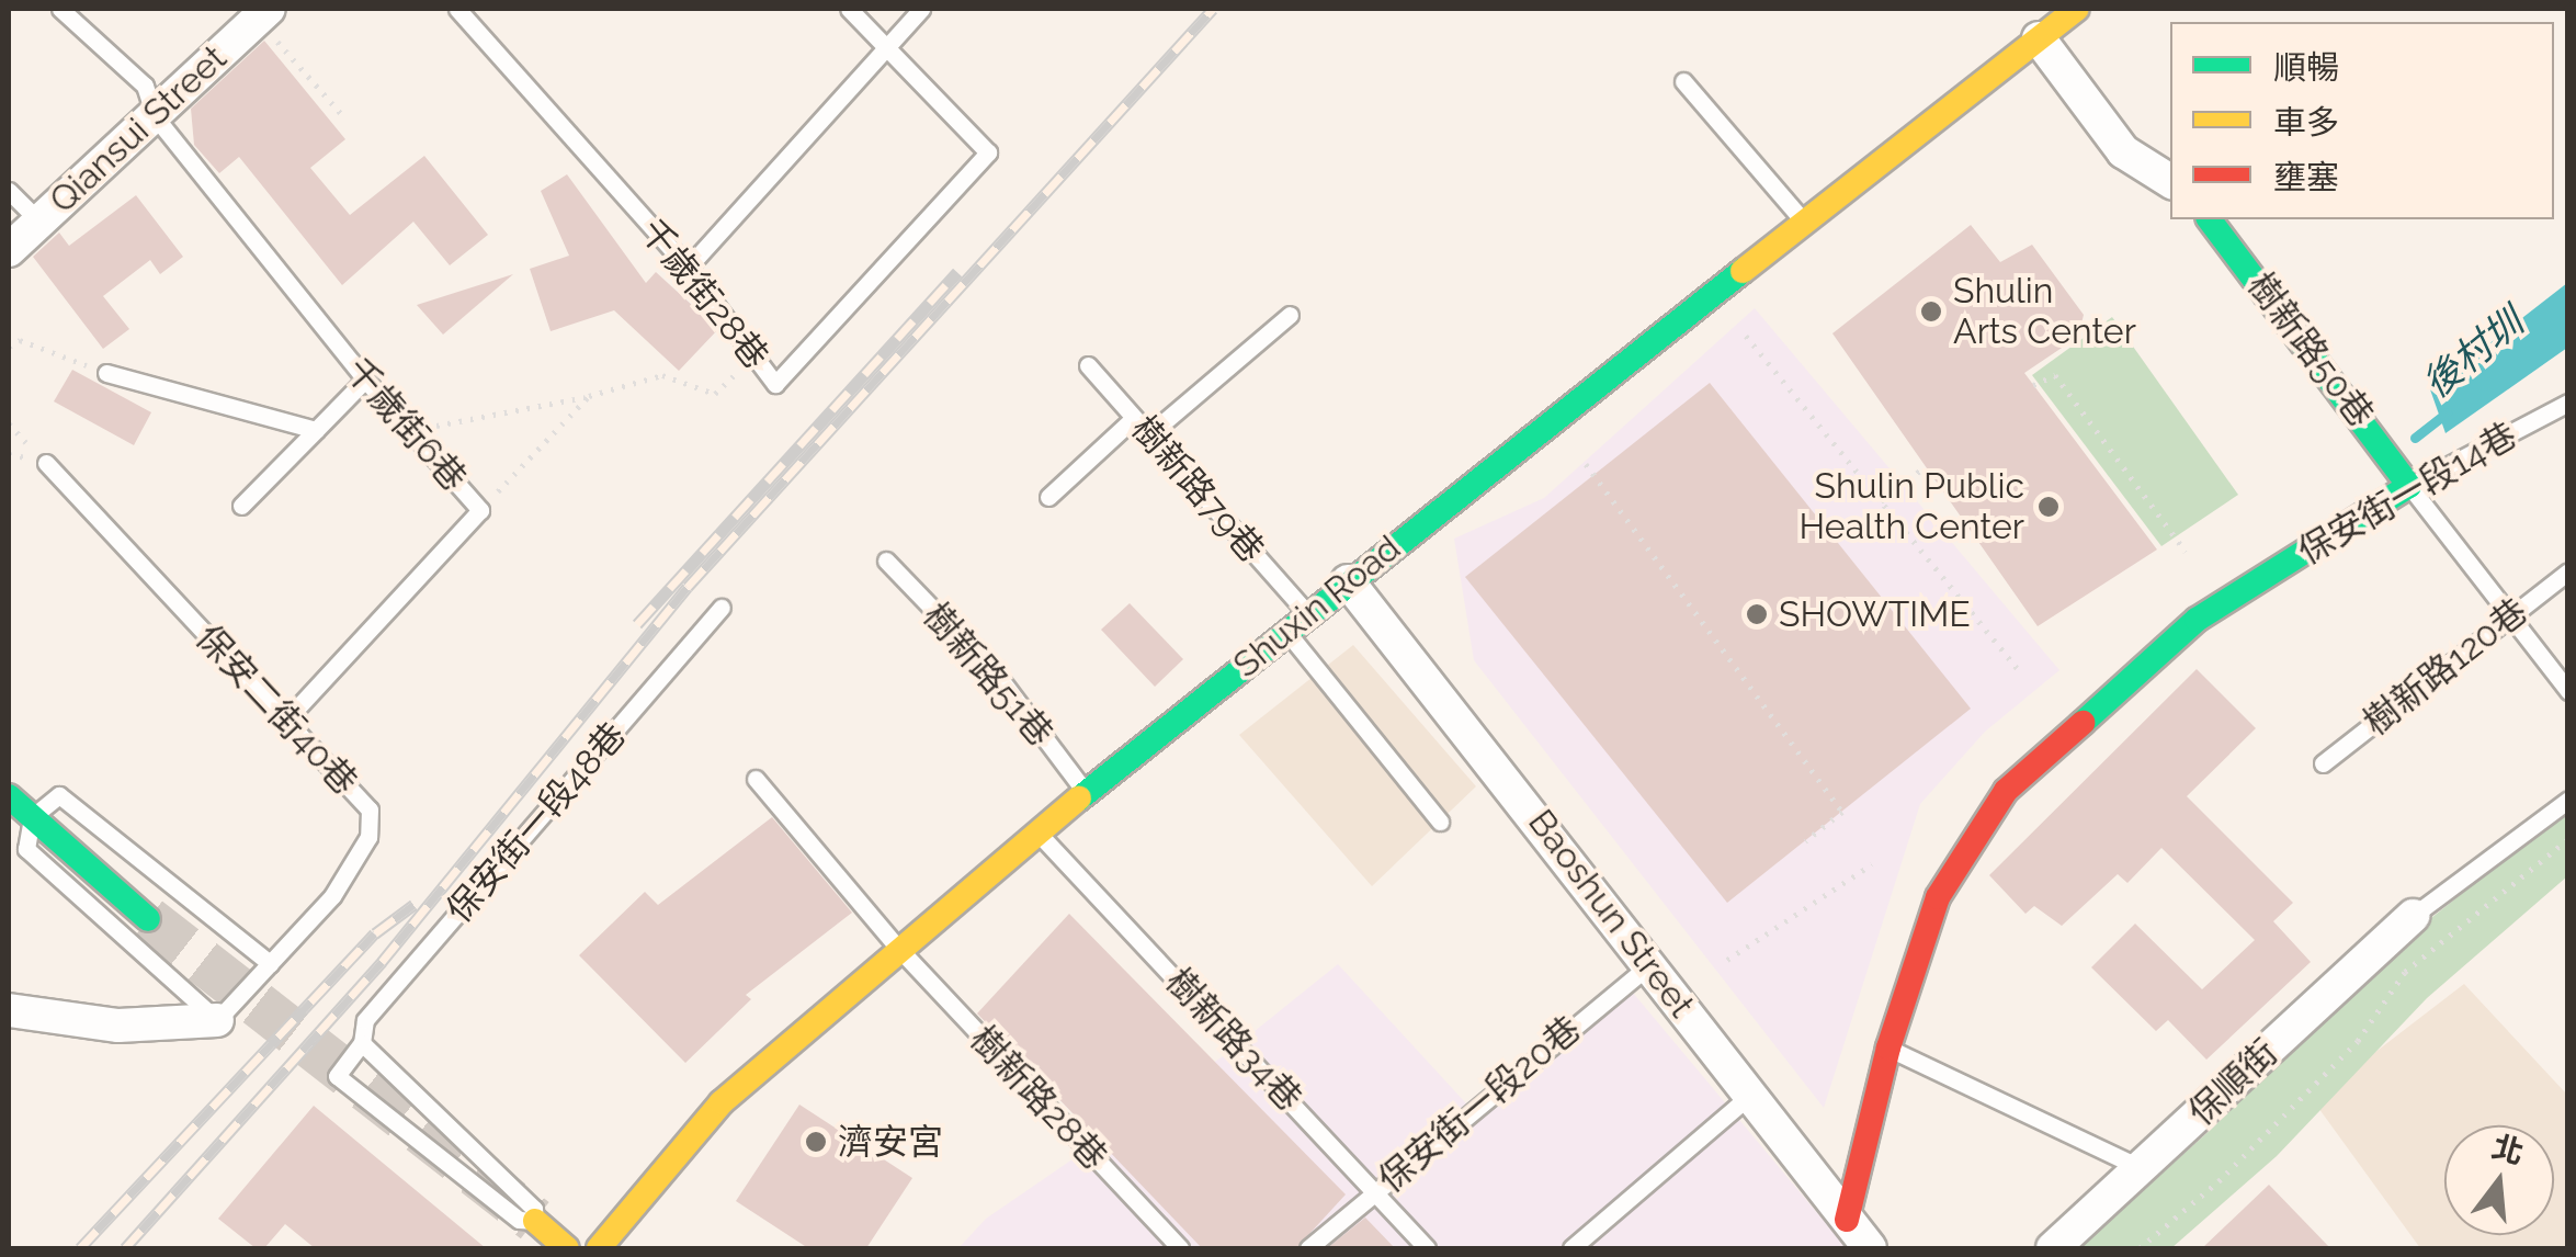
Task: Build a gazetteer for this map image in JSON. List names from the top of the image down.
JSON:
{
  "streets": {
    "main road": ["樹新路50巷", "保安街一段14巷", "Shuxin Road"],
    "street": ["Qiansui Street", "Baoshun Street", "保順街"],
    "lane": [
      "千歲街28巷",
      "千歲街6巷",
      "樹新路79巷",
      "樹新路120巷",
      "樹新路51巷",
      "保安二街40巷",
      "保安街一段48巷",
      "樹新路34巷",
      "樹新路28巷",
      "保安街一段20巷"
    ]
  },
  "crossings": [
    ["Qiansui Street", "千歲街6巷"],
    ["樹新路50巷", "保安街一段14巷"],
    ["千歲街6巷", "保安二街40巷"],
    ["樹新路79巷", "Shuxin Road"],
    ["保安街一段14巷", "Baoshun Street"],
    ["Shuxin Road", "樹新路51巷"],
    ["Shuxin Road", "Baoshun Street"],
    ["Shuxin Road", "樹新路34巷"],
    ["Shuxin Road", "樹新路28巷"],
    ["Baoshun Street", "保安街一段20巷"],
    ["樹新路34巷", "保安街一段20巷"]
  ],
  "water": ["後村圳"],
  "places": [
    "Shulin Arts Center",
    "Shulin Public Health Center",
    "SHOWTIME",
    "濟安宮"
  ],
  "legend": ["順暢", "車多", "壅塞"],
  "north": "top"
}
